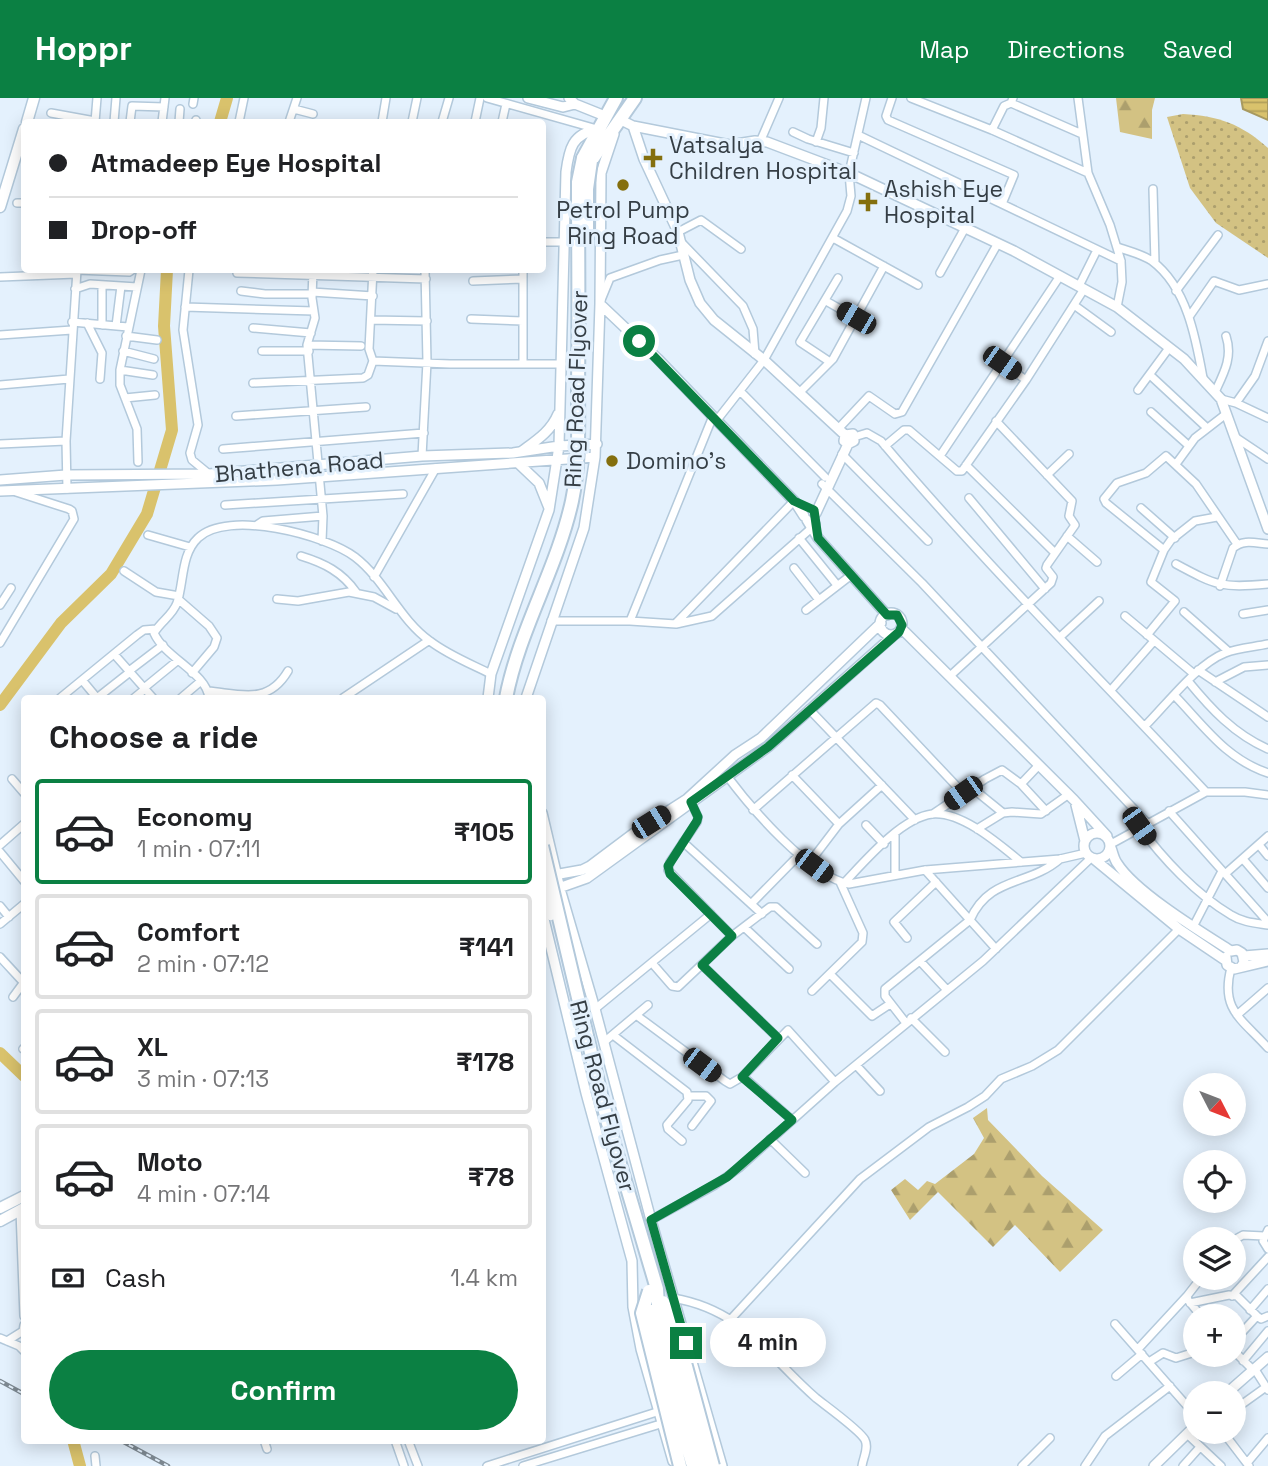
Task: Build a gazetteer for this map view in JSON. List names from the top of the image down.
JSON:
{
  "streets": {
    "highway": ["Ring Road Flyover"],
    "street": ["Bhathena Road"]
  },
  "places": {
    "health": ["Vatsalya Children Hospital", "Ashish Eye Hospital"],
    "other": ["Petrol Pump Ring Road", "Domino's"]
  },
  "north": "bottom right",
  "page": {
    "header": "Hoppr",
    "nav": ["Map", "Directions", "Saved"],
    "banner": ["Atmadeep Eye Hospital", "Drop-off"],
    "heading": "Choose a ride",
    "list": [
      {
        "name": "Economy",
        "note": "1 min · 07:11",
        "value": "₹105"
      },
      {
        "name": "Comfort",
        "note": "2 min · 07:12",
        "value": "₹141"
      },
      {
        "name": "XL",
        "note": "3 min · 07:13",
        "value": "₹178"
      },
      {
        "name": "Moto",
        "note": "4 min · 07:14",
        "value": "₹78"
      }
    ],
    "map_buttons": ["+", "−"],
    "pay": ["Cash", "1.4 km"],
    "bubble": "4 min",
    "buttons": "Confirm"
  }
}
